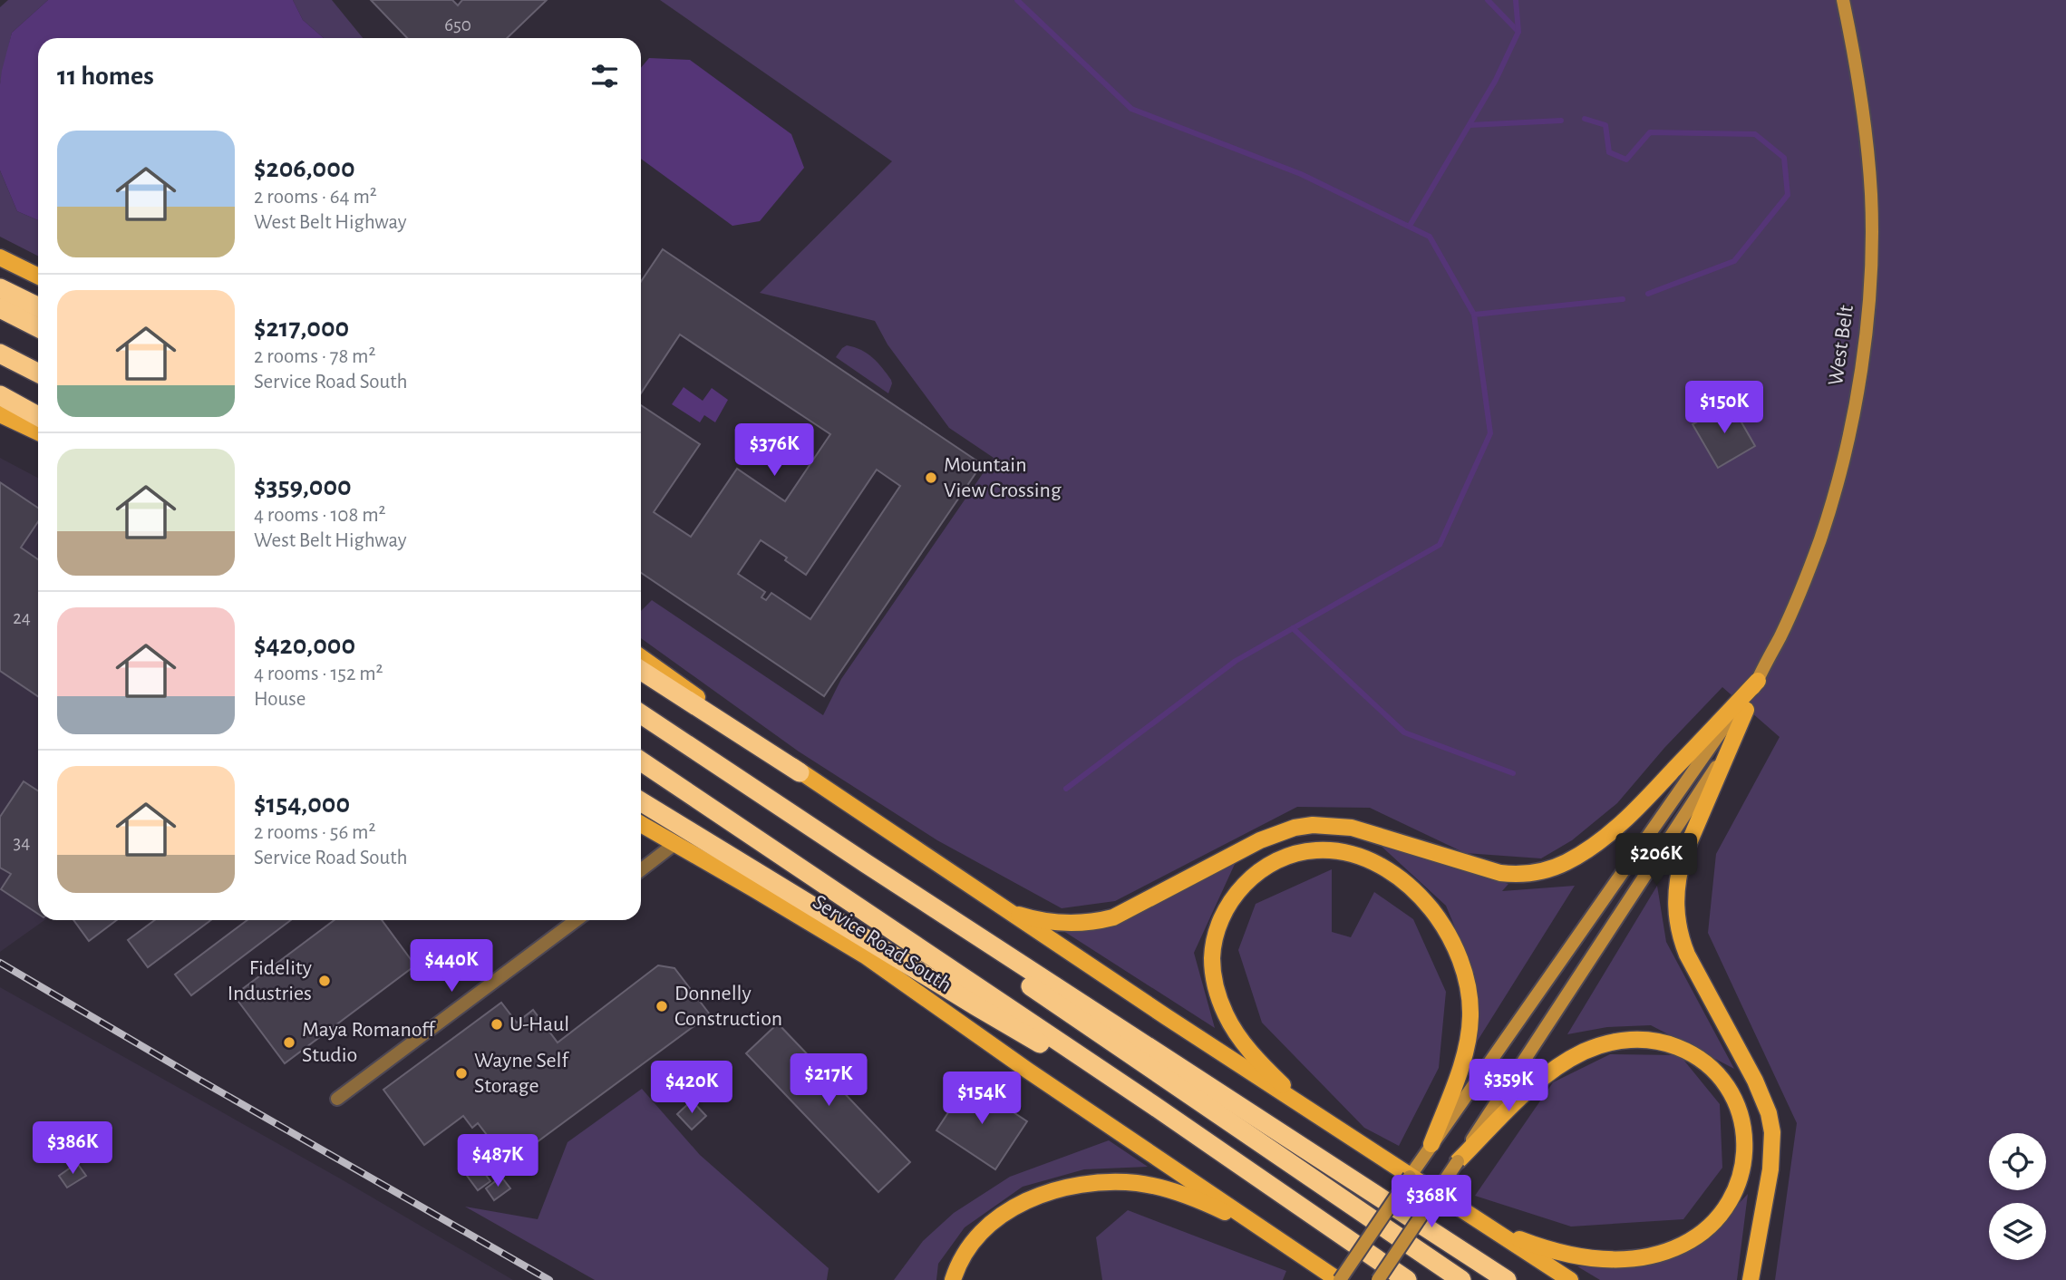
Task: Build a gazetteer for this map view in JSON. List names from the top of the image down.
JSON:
{
  "streets": {
    "main road": ["West Belt", "Service Road South"]
  },
  "places": [
    "Mountain View Crossing",
    "Fidelity Industries",
    "Donnelly Construction",
    "U-Haul",
    "Maya Romanoff Studio",
    "Wayne Self Storage"
  ],
  "house_numbers": ["650", "24", "34"],
  "page": {
    "heading": "11 homes",
    "list": [
      {
        "name": "$206,000",
        "note": "2 rooms · 64 m² · West Belt Highway"
      },
      {
        "name": "$217,000",
        "note": "2 rooms · 78 m² · Service Road South"
      },
      {
        "name": "$359,000",
        "note": "4 rooms · 108 m² · West Belt Highway"
      },
      {
        "name": "$420,000",
        "note": "4 rooms · 152 m² · House"
      },
      {
        "name": "$154,000",
        "note": "2 rooms · 56 m² · Service Road South"
      }
    ],
    "price": [
      "$150K",
      "$376K",
      "$206K",
      "$440K",
      "$217K",
      "$359K",
      "$420K",
      "$154K",
      "$386K",
      "$487K",
      "$368K"
    ]
  }
}
